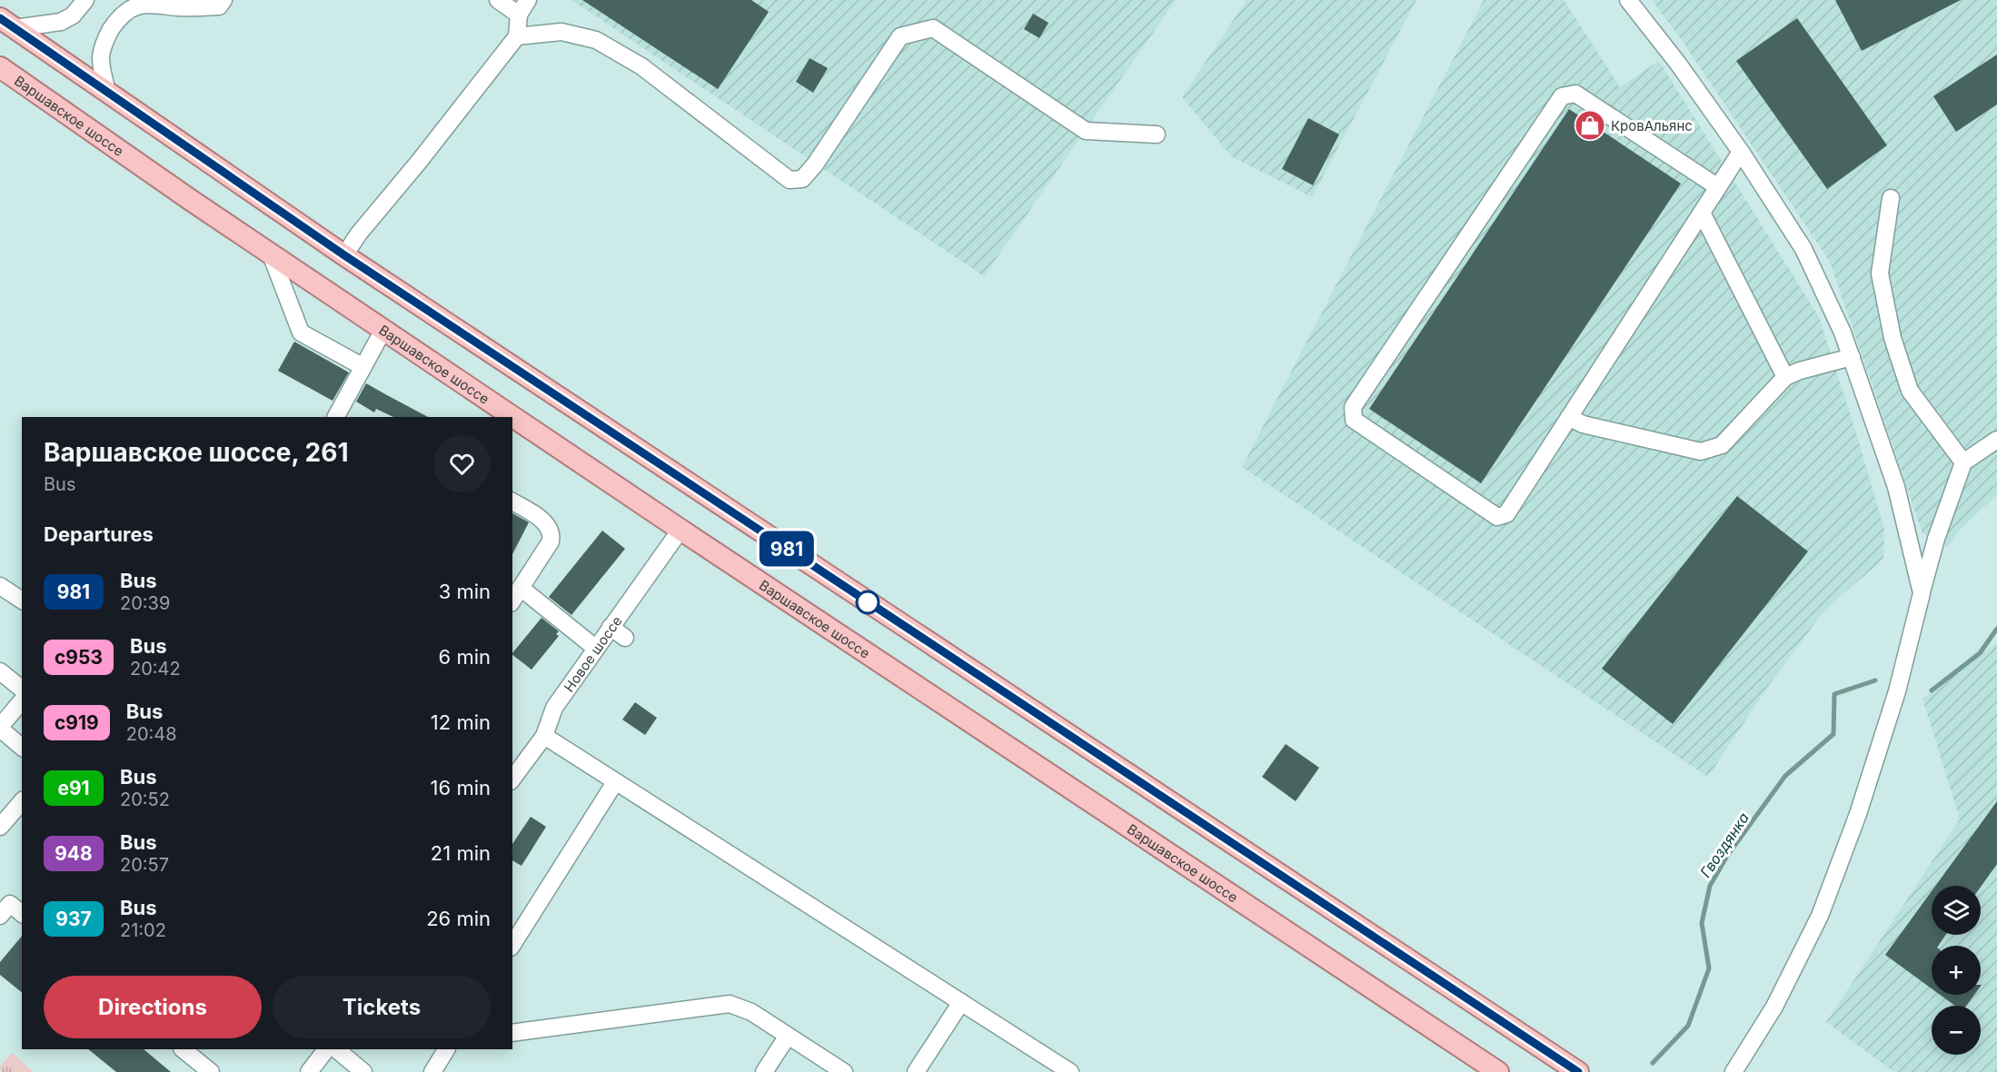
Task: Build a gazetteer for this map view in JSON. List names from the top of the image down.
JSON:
{
  "streets": {
    "main road": ["Варшавское шоссе"],
    "street": ["Новое шоссе"]
  },
  "crossings": [
    ["Варшавское шоссе", "Новое шоссе"]
  ],
  "water": ["Гвоздянка"],
  "places": {
    "shop": ["КровАльянс"]
  },
  "lines": ["bus line 981"],
  "page": {
    "on_map": "981",
    "heading": [
      ["Варшавское шоссе, 261", "Bus"],
      "Departures"
    ],
    "list": [
      {
        "mark": "981",
        "name": "Bus",
        "note": "20:39",
        "value": "3 min"
      },
      {
        "mark": "с953",
        "name": "Bus",
        "note": "20:42",
        "value": "6 min"
      },
      {
        "mark": "с919",
        "name": "Bus",
        "note": "20:48",
        "value": "12 min"
      },
      {
        "mark": "е91",
        "name": "Bus",
        "note": "20:52",
        "value": "16 min"
      },
      {
        "mark": "948",
        "name": "Bus",
        "note": "20:57",
        "value": "21 min"
      },
      {
        "mark": "937",
        "name": "Bus",
        "note": "21:02",
        "value": "26 min"
      }
    ],
    "map_buttons": ["+", "−"],
    "buttons": ["Directions", "Tickets"]
  }
}
